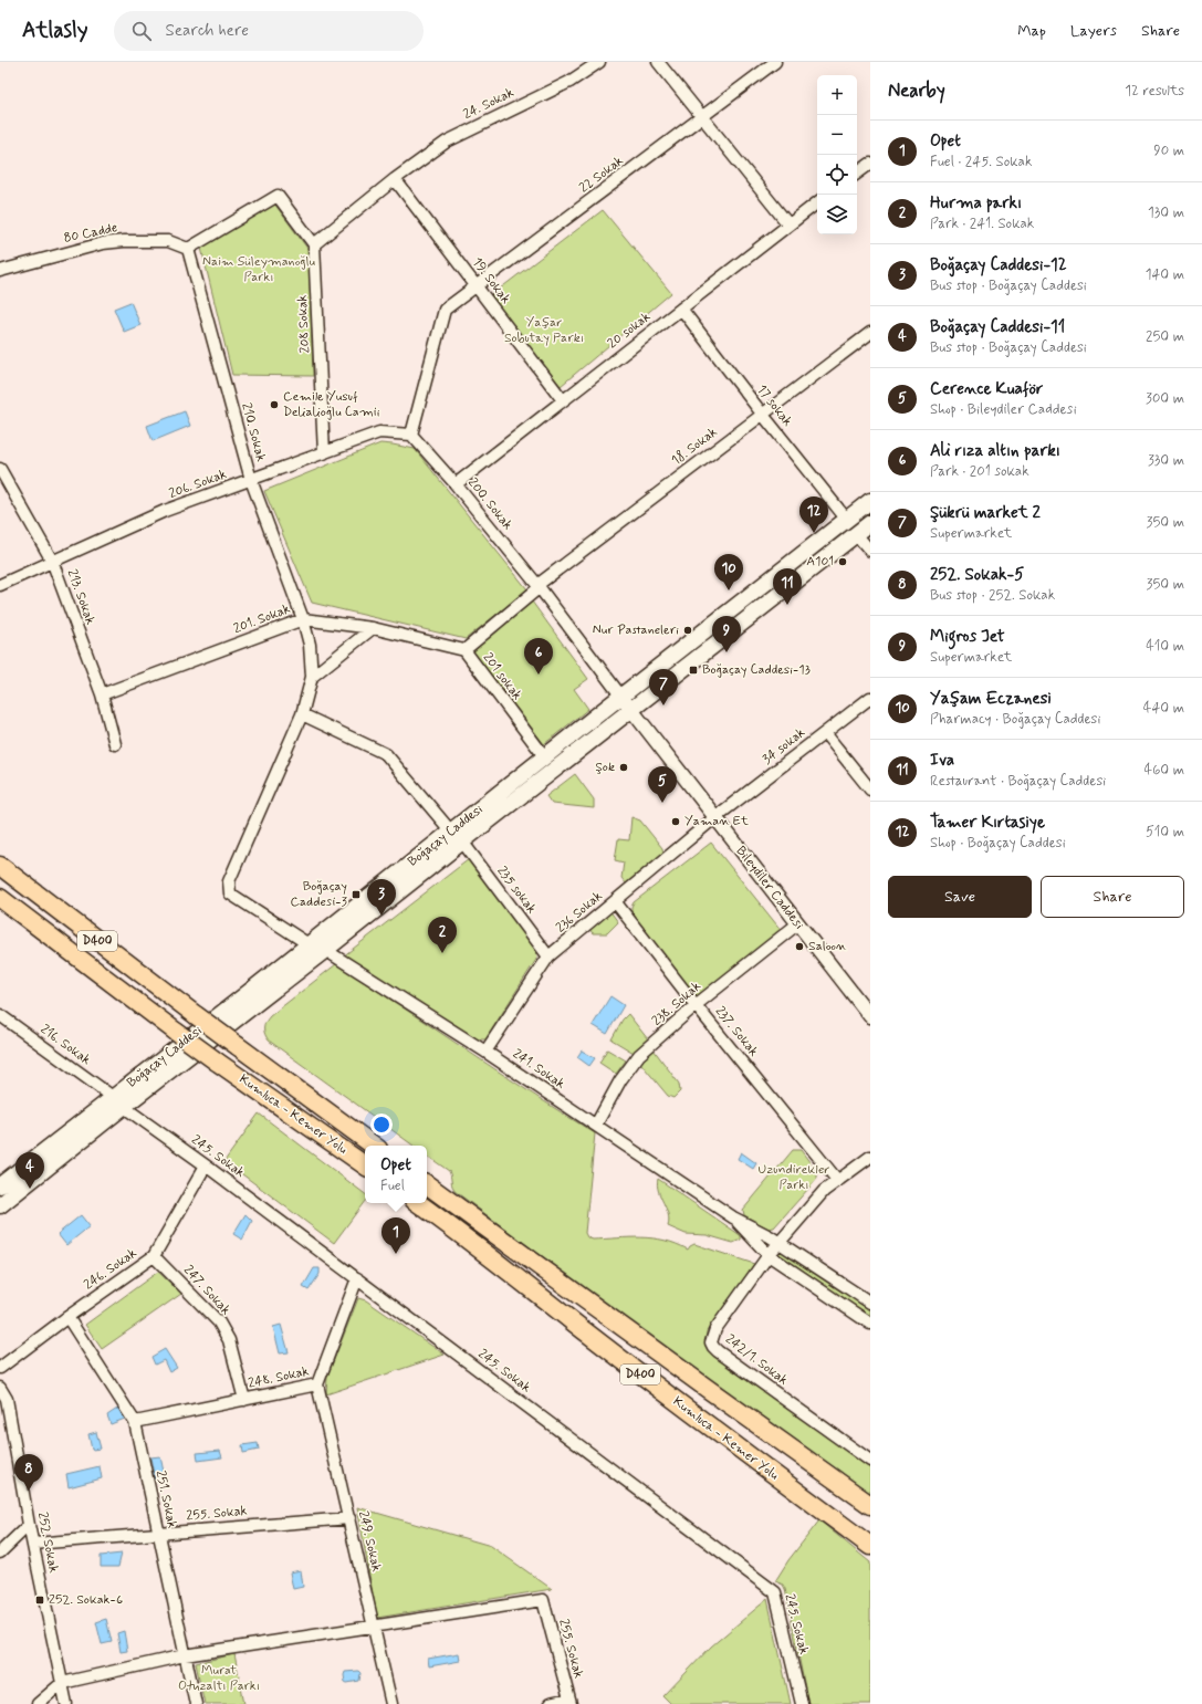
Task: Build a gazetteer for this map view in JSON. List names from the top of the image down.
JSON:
{
  "streets": {
    "highway": ["D400", "Kumluca - Kemer Yolu"],
    "main road": ["Boğaçay Caddesi"],
    "street": [
      "24. Sokak",
      "22 Sokak",
      "80 Cadde",
      "19. Sokak",
      "208 Sokak",
      "20 sokak",
      "17 sokak",
      "210. Sokak",
      "18. Sokak",
      "206. Sokak",
      "200. Sokak",
      "213. Sokak",
      "201. Sokak",
      "201 sokak",
      "34 sokak",
      "Bileydiler Caddesi",
      "235 sokak",
      "236 Sokak",
      "238. Sokak",
      "237. Sokak",
      "216. Sokak",
      "241. Sokak",
      "245. Sokak",
      "246. Sokak",
      "247. Sokak",
      "242/1. Sokak",
      "248. Sokak",
      "251. Sokak",
      "255. Sokak",
      "249. Sokak",
      "252. Sokak"
    ]
  },
  "crossings": [
    ["24. Sokak", "19. Sokak"],
    ["22 Sokak", "19. Sokak"],
    ["22 Sokak", "206. Sokak"],
    ["22 Sokak", "200. Sokak"],
    ["80 Cadde", "210. Sokak"],
    ["19. Sokak", "20 sokak"],
    ["208 Sokak", "206. Sokak"],
    ["20 sokak", "17 sokak"],
    ["20 sokak", "200. Sokak"],
    ["17 sokak", "18. Sokak"],
    ["17 sokak", "Boğaçay Caddesi"],
    ["210. Sokak", "206. Sokak"],
    ["210. Sokak", "201. Sokak"],
    ["210. Sokak", "Boğaçay Caddesi"],
    ["210. Sokak", "235 sokak"],
    ["18. Sokak", "200. Sokak"],
    ["18. Sokak", "201 sokak"],
    ["206. Sokak", "200. Sokak"],
    ["206. Sokak", "213. Sokak"],
    ["200. Sokak", "201 sokak"],
    ["200. Sokak", "Boğaçay Caddesi"],
    ["200. Sokak", "Bileydiler Caddesi"],
    ["213. Sokak", "201. Sokak"],
    ["201. Sokak", "201 sokak"],
    ["201 sokak", "Boğaçay Caddesi"],
    ["34 sokak", "Bileydiler Caddesi"],
    ["34 sokak", "236 Sokak"],
    ["Boğaçay Caddesi", "Bileydiler Caddesi"],
    ["Boğaçay Caddesi", "235 sokak"],
    ["Boğaçay Caddesi", "216. Sokak"],
    ["Boğaçay Caddesi", "241. Sokak"],
    ["Boğaçay Caddesi", "245. Sokak"],
    ["Bileydiler Caddesi", "236 Sokak"],
    ["Bileydiler Caddesi", "238. Sokak"],
    ["235 sokak", "236 Sokak"],
    ["236 Sokak", "237. Sokak"],
    ["236 Sokak", "241. Sokak"],
    ["238. Sokak", "237. Sokak"],
    ["238. Sokak", "241. Sokak"],
    ["216. Sokak", "245. Sokak"],
    ["241. Sokak", "242/1. Sokak"],
    ["245. Sokak", "246. Sokak"],
    ["245. Sokak", "248. Sokak"],
    ["246. Sokak", "247. Sokak"],
    ["246. Sokak", "251. Sokak"],
    ["247. Sokak", "248. Sokak"],
    ["248. Sokak", "251. Sokak"],
    ["248. Sokak", "249. Sokak"],
    ["251. Sokak", "255. Sokak"],
    ["255. Sokak", "249. Sokak"],
    ["255. Sokak", "252. Sokak"]
  ],
  "parks": [
    "Naim Süleymanoğlu Parkı",
    "Yaşar Sobutay Parkı",
    "Uzundirekler Parkı",
    "Murat Otuzaltı Parkı"
  ],
  "places": {
    "other": [
      "Cemile Yusuf Delialioğlu Camii",
      "A101",
      "Nur Pastaneleri",
      "Şok",
      "Yaman Et",
      "Saloon"
    ],
    "transit": ["Boğaçay Caddesi-13", "Boğaçay Caddesi-3", "252. Sokak-6"]
  },
  "page": {
    "header": "Atlasly",
    "search": "Search here",
    "nav": ["Map", "Layers", "Share"],
    "heading": ["Nearby", "12 results"],
    "map_buttons": ["+", "−"],
    "list": [
      {
        "mark": "1",
        "name": "Opet",
        "note": "Fuel · 245. Sokak",
        "value": "90 m"
      },
      {
        "mark": "2",
        "name": "Hurma parkı",
        "note": "Park · 241. Sokak",
        "value": "130 m"
      },
      {
        "mark": "3",
        "name": "Boğaçay Caddesi-12",
        "note": "Bus stop · Boğaçay Caddesi",
        "value": "140 m"
      },
      {
        "mark": "4",
        "name": "Boğaçay Caddesi-11",
        "note": "Bus stop · Boğaçay Caddesi",
        "value": "250 m"
      },
      {
        "mark": "5",
        "name": "Cerence Kuaför",
        "note": "Shop · Bileydiler Caddesi",
        "value": "300 m"
      },
      {
        "mark": "6",
        "name": "Ali rıza altın parkı",
        "note": "Park · 201 sokak",
        "value": "330 m"
      },
      {
        "mark": "7",
        "name": "Şükrü market 2",
        "note": "Supermarket",
        "value": "350 m"
      },
      {
        "mark": "8",
        "name": "252. Sokak-5",
        "note": "Bus stop · 252. Sokak",
        "value": "350 m"
      },
      {
        "mark": "9",
        "name": "Migros Jet",
        "note": "Supermarket",
        "value": "410 m"
      },
      {
        "mark": "10",
        "name": "Yaşam Eczanesi",
        "note": "Pharmacy · Boğaçay Caddesi",
        "value": "440 m"
      },
      {
        "mark": "11",
        "name": "Iva",
        "note": "Restaurant · Boğaçay Caddesi",
        "value": "460 m"
      },
      {
        "mark": "12",
        "name": "Tamer Kırtasiye",
        "note": "Shop · Boğaçay Caddesi",
        "value": "510 m"
      }
    ],
    "pins": [
      "12",
      "10",
      "11",
      "9",
      "6",
      "7",
      "5",
      "3",
      "2",
      "4",
      "1",
      "8"
    ],
    "buttons": ["Save", "Share"],
    "popup": ["Opet", "Fuel"]
  }
}
